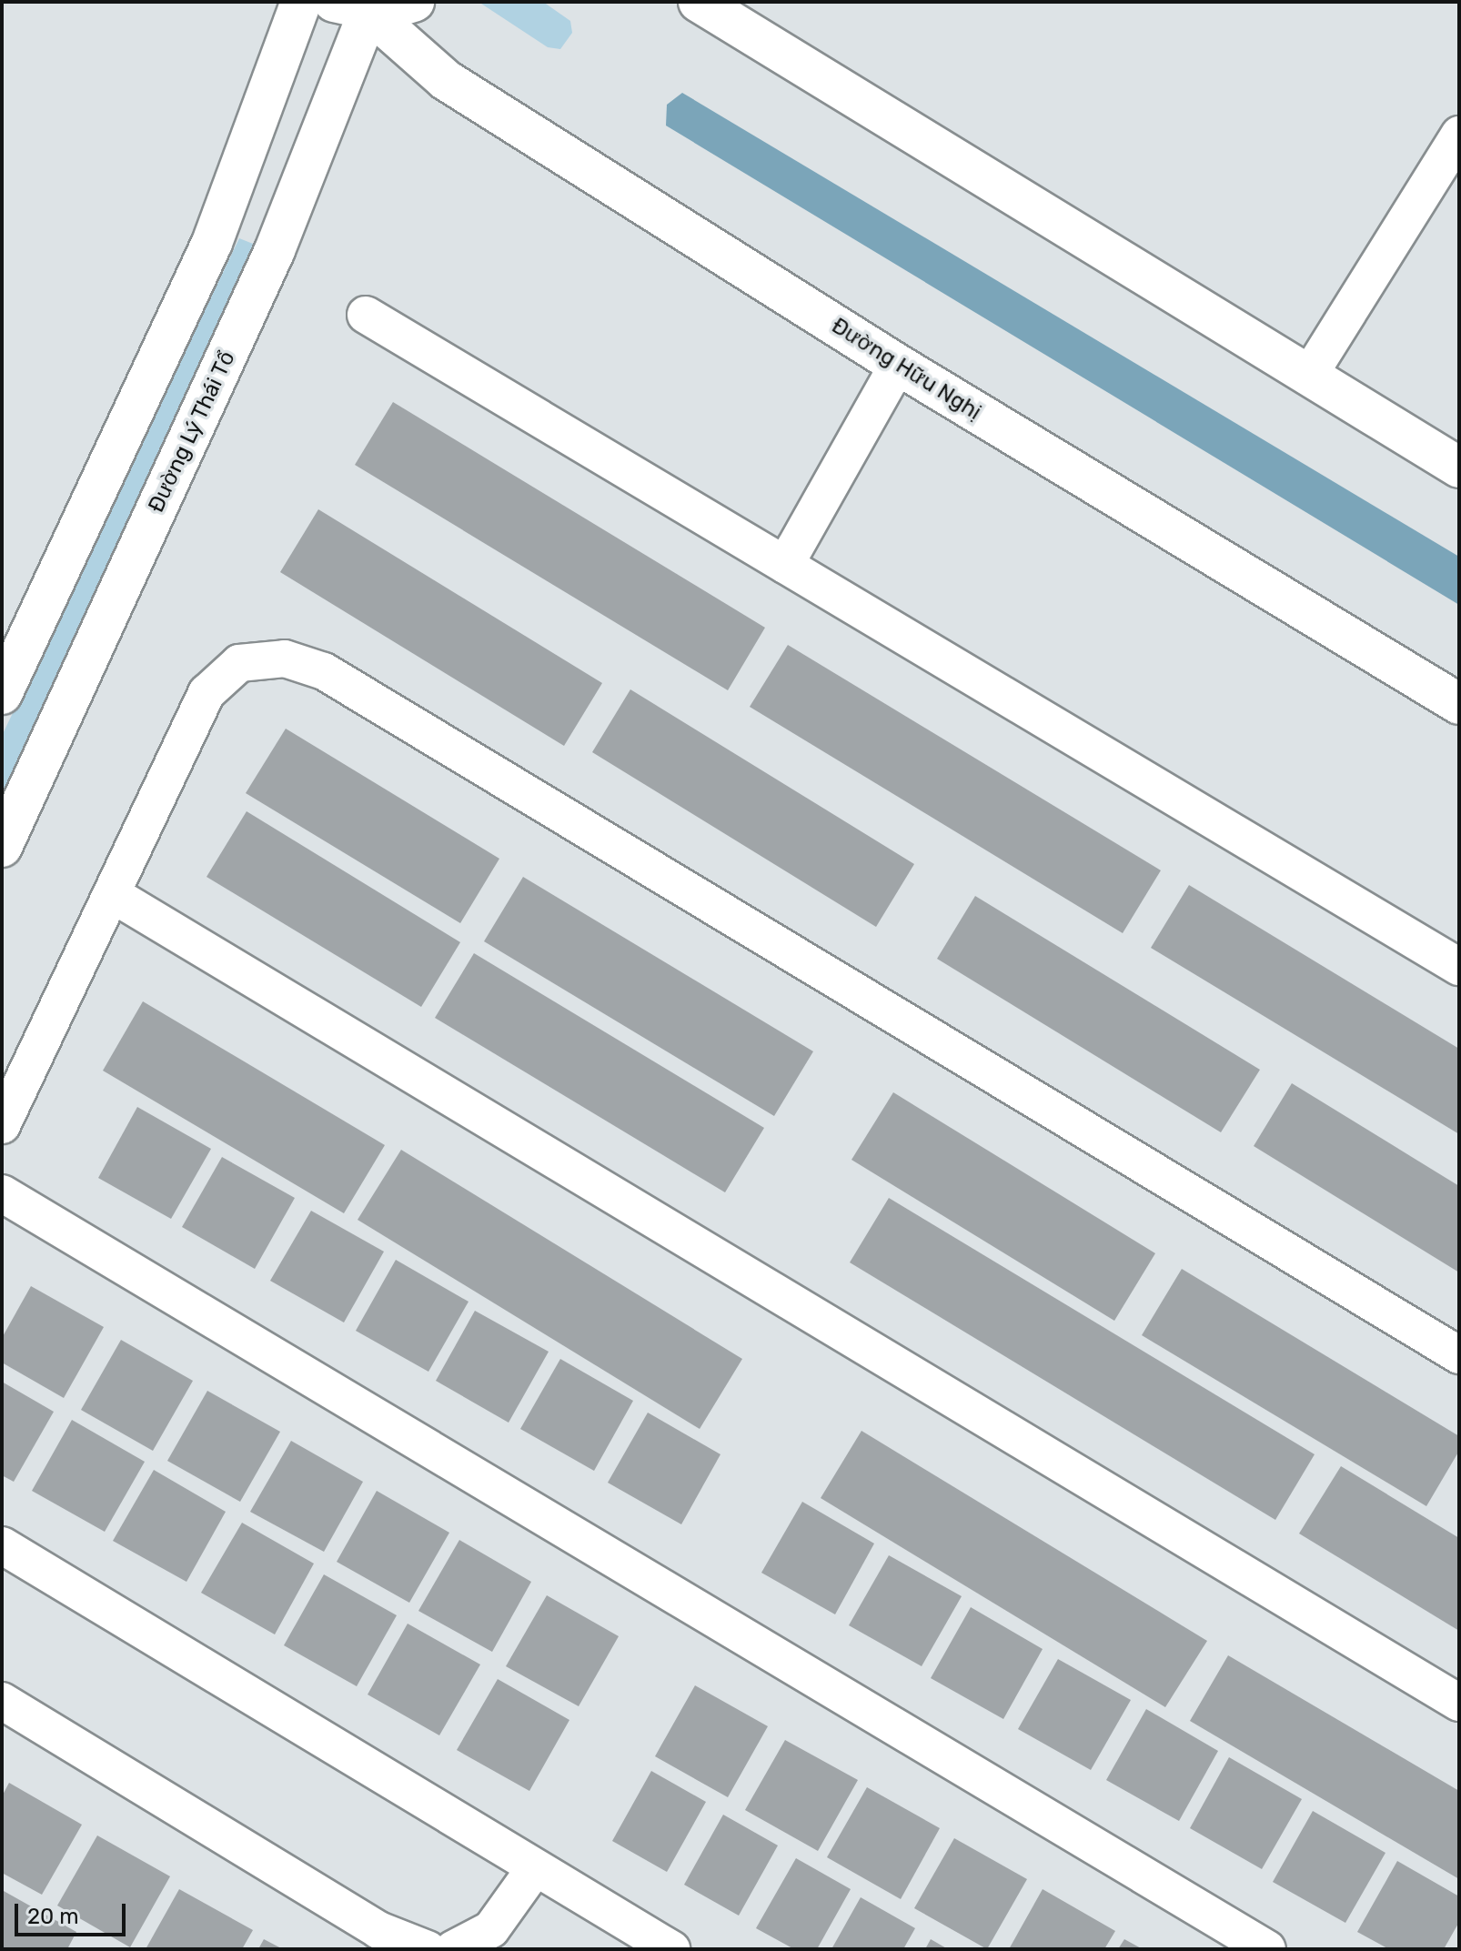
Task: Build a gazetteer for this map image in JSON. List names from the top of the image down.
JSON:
{
  "streets": {
    "main road": ["Đường Hữu Nghị", "Đường Lý Thái Tổ"]
  },
  "crossings": [
    ["Đường Hữu Nghị", "Đường Lý Thái Tổ"]
  ],
  "scale_bar": "20 m"
}
